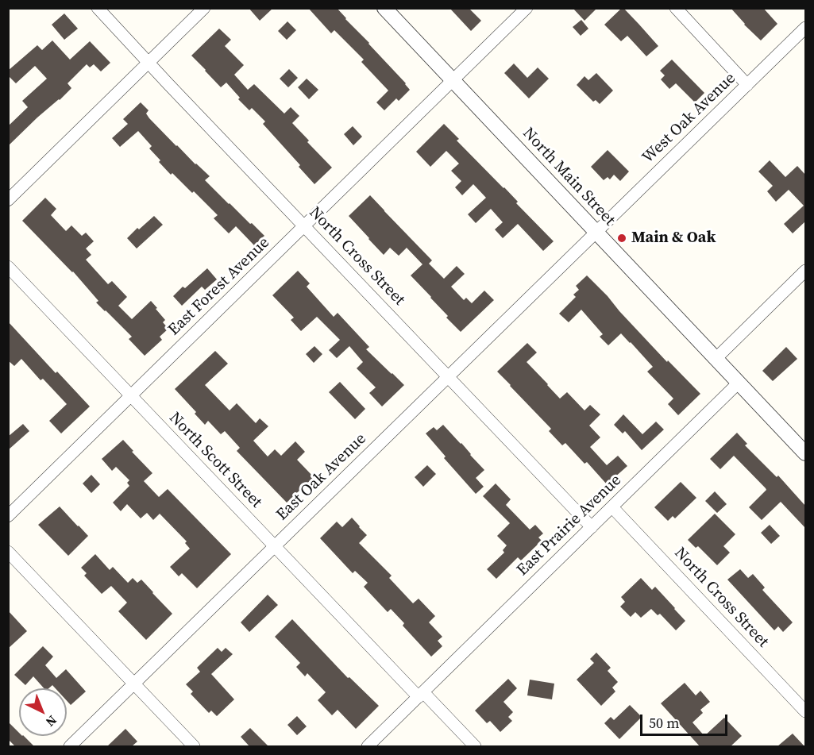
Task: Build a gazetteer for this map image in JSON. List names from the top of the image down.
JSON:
{
  "streets": {
    "street": [
      "West Oak Avenue",
      "North Main Street",
      "North Cross Street",
      "East Forest Avenue",
      "North Scott Street",
      "East Oak Avenue",
      "East Prairie Avenue"
    ]
  },
  "crossings": [
    ["West Oak Avenue", "North Main Street"],
    ["West Oak Avenue", "East Oak Avenue"],
    ["North Main Street", "East Forest Avenue"],
    ["North Main Street", "East Oak Avenue"],
    ["North Main Street", "East Prairie Avenue"],
    ["North Cross Street", "East Forest Avenue"],
    ["North Cross Street", "East Oak Avenue"],
    ["North Cross Street", "East Prairie Avenue"],
    ["East Forest Avenue", "North Scott Street"],
    ["North Scott Street", "East Oak Avenue"],
    ["North Scott Street", "East Prairie Avenue"]
  ],
  "places": ["Main & Oak"],
  "scale_bar": "50 m",
  "north": "bottom right"
}
